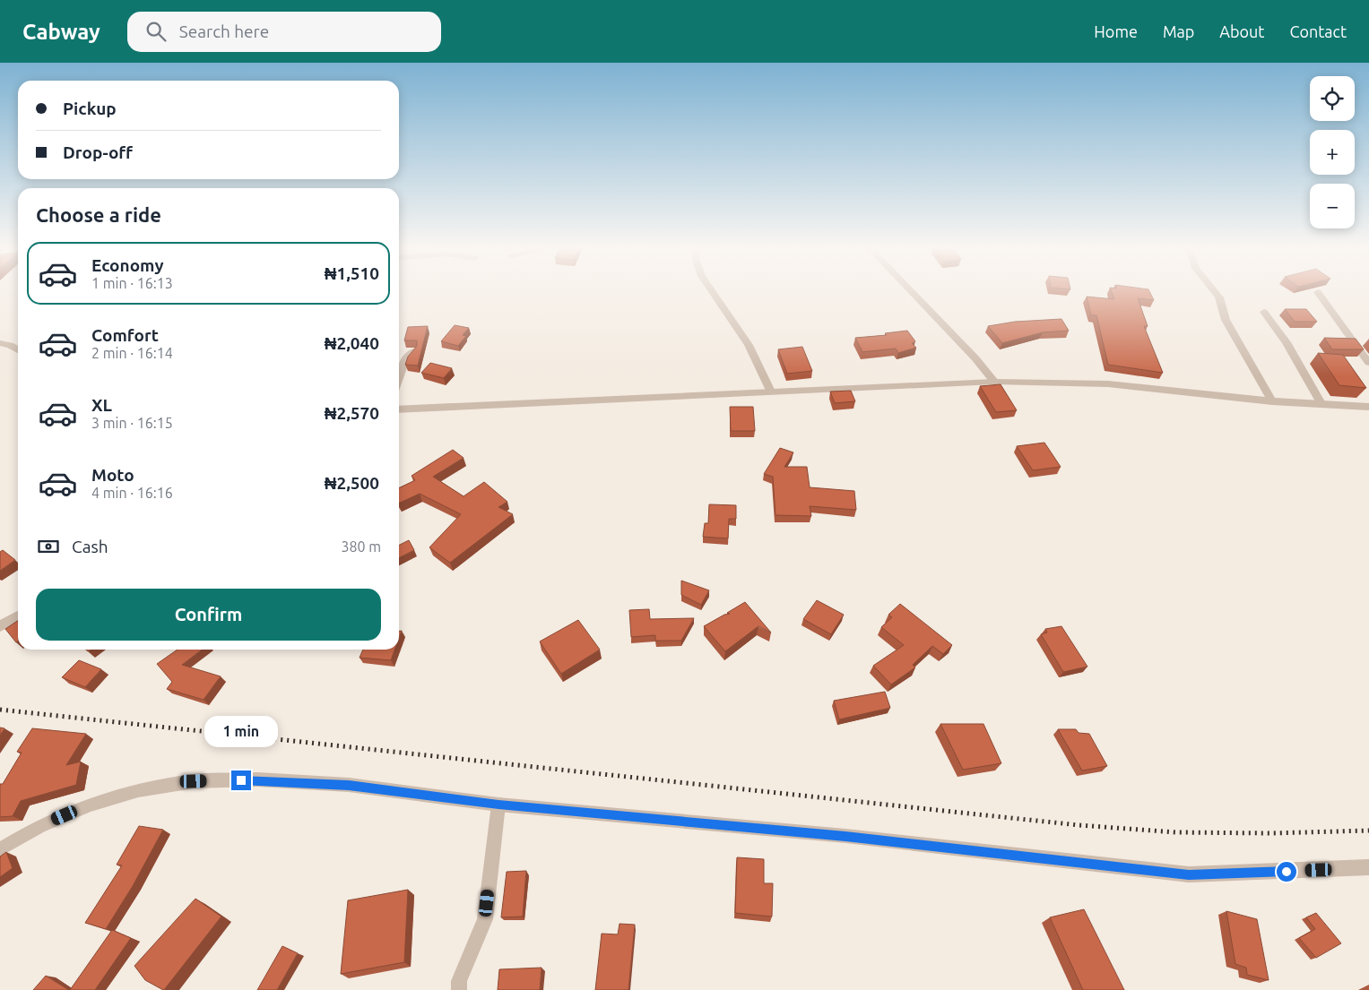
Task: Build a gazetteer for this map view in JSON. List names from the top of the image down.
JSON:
{
  "page": {
    "header": "Cabway",
    "search": "Search here",
    "nav": [
      "Home",
      "Map",
      "About",
      "Contact"
    ],
    "map_buttons": ["+", "−"],
    "banner": ["Pickup", "Drop-off"],
    "heading": "Choose a ride",
    "list": [
      {
        "name": "Economy",
        "note": "1 min · 16:13",
        "value": "₦1,510"
      },
      {
        "name": "Comfort",
        "note": "2 min · 16:14",
        "value": "₦2,040"
      },
      {
        "name": "XL",
        "note": "3 min · 16:15",
        "value": "₦2,570"
      },
      {
        "name": "Moto",
        "note": "4 min · 16:16",
        "value": "₦2,500"
      }
    ],
    "pay": ["Cash", "380 m"],
    "buttons": "Confirm",
    "bubble": "1 min"
  }
}
